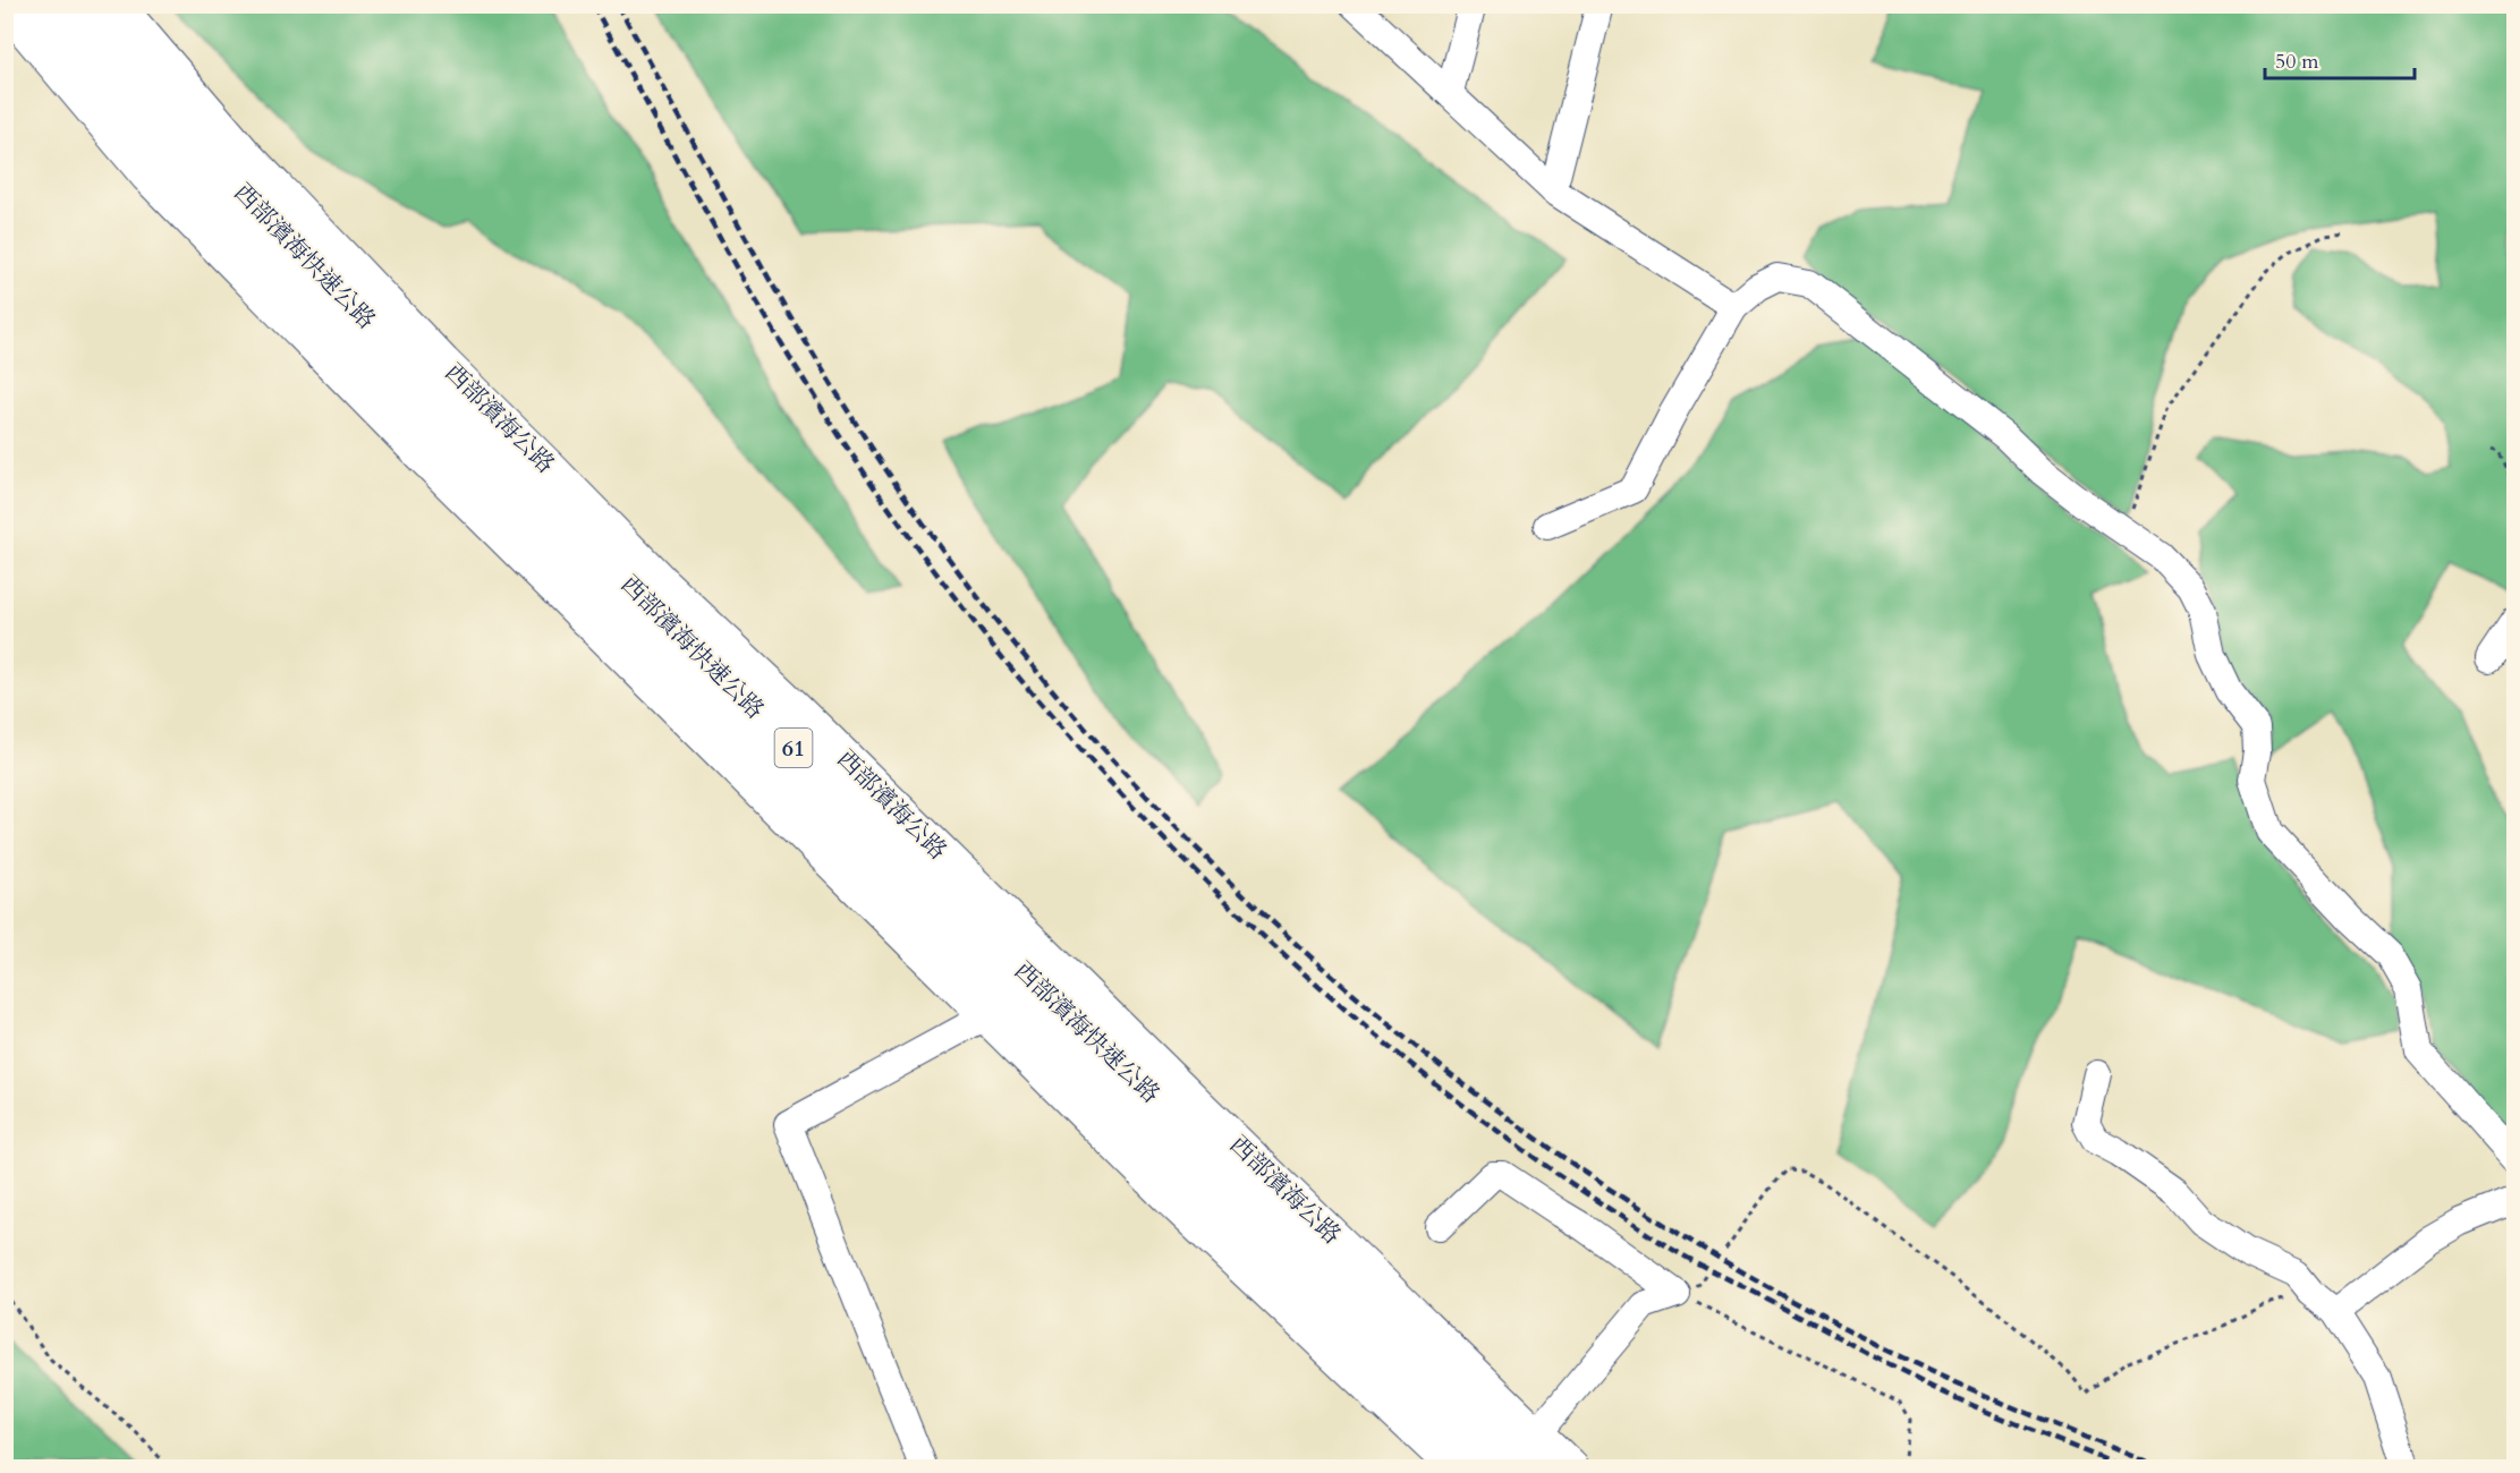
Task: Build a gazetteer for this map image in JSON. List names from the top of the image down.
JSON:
{
  "streets": {
    "highway": ["西部濱海快速公路", "61"],
    "main road": ["西部濱海公路"]
  },
  "crossings": [
    ["西部濱海快速公路", "西部濱海公路"]
  ],
  "scale_bar": "50 m"
}
